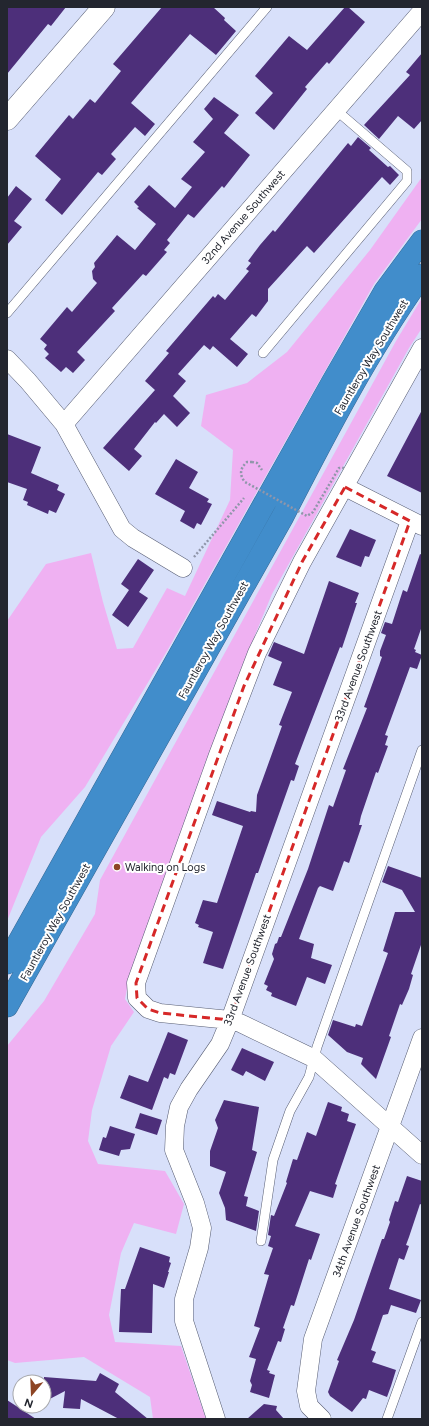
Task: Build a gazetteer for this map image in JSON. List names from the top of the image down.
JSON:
{
  "streets": {
    "highway": ["Fauntleroy Way Southwest"],
    "street": ["32nd Avenue Southwest", "33rd Avenue Southwest", "34th Avenue Southwest"]
  },
  "places": ["Walking on Logs"],
  "north": "bottom"
}
